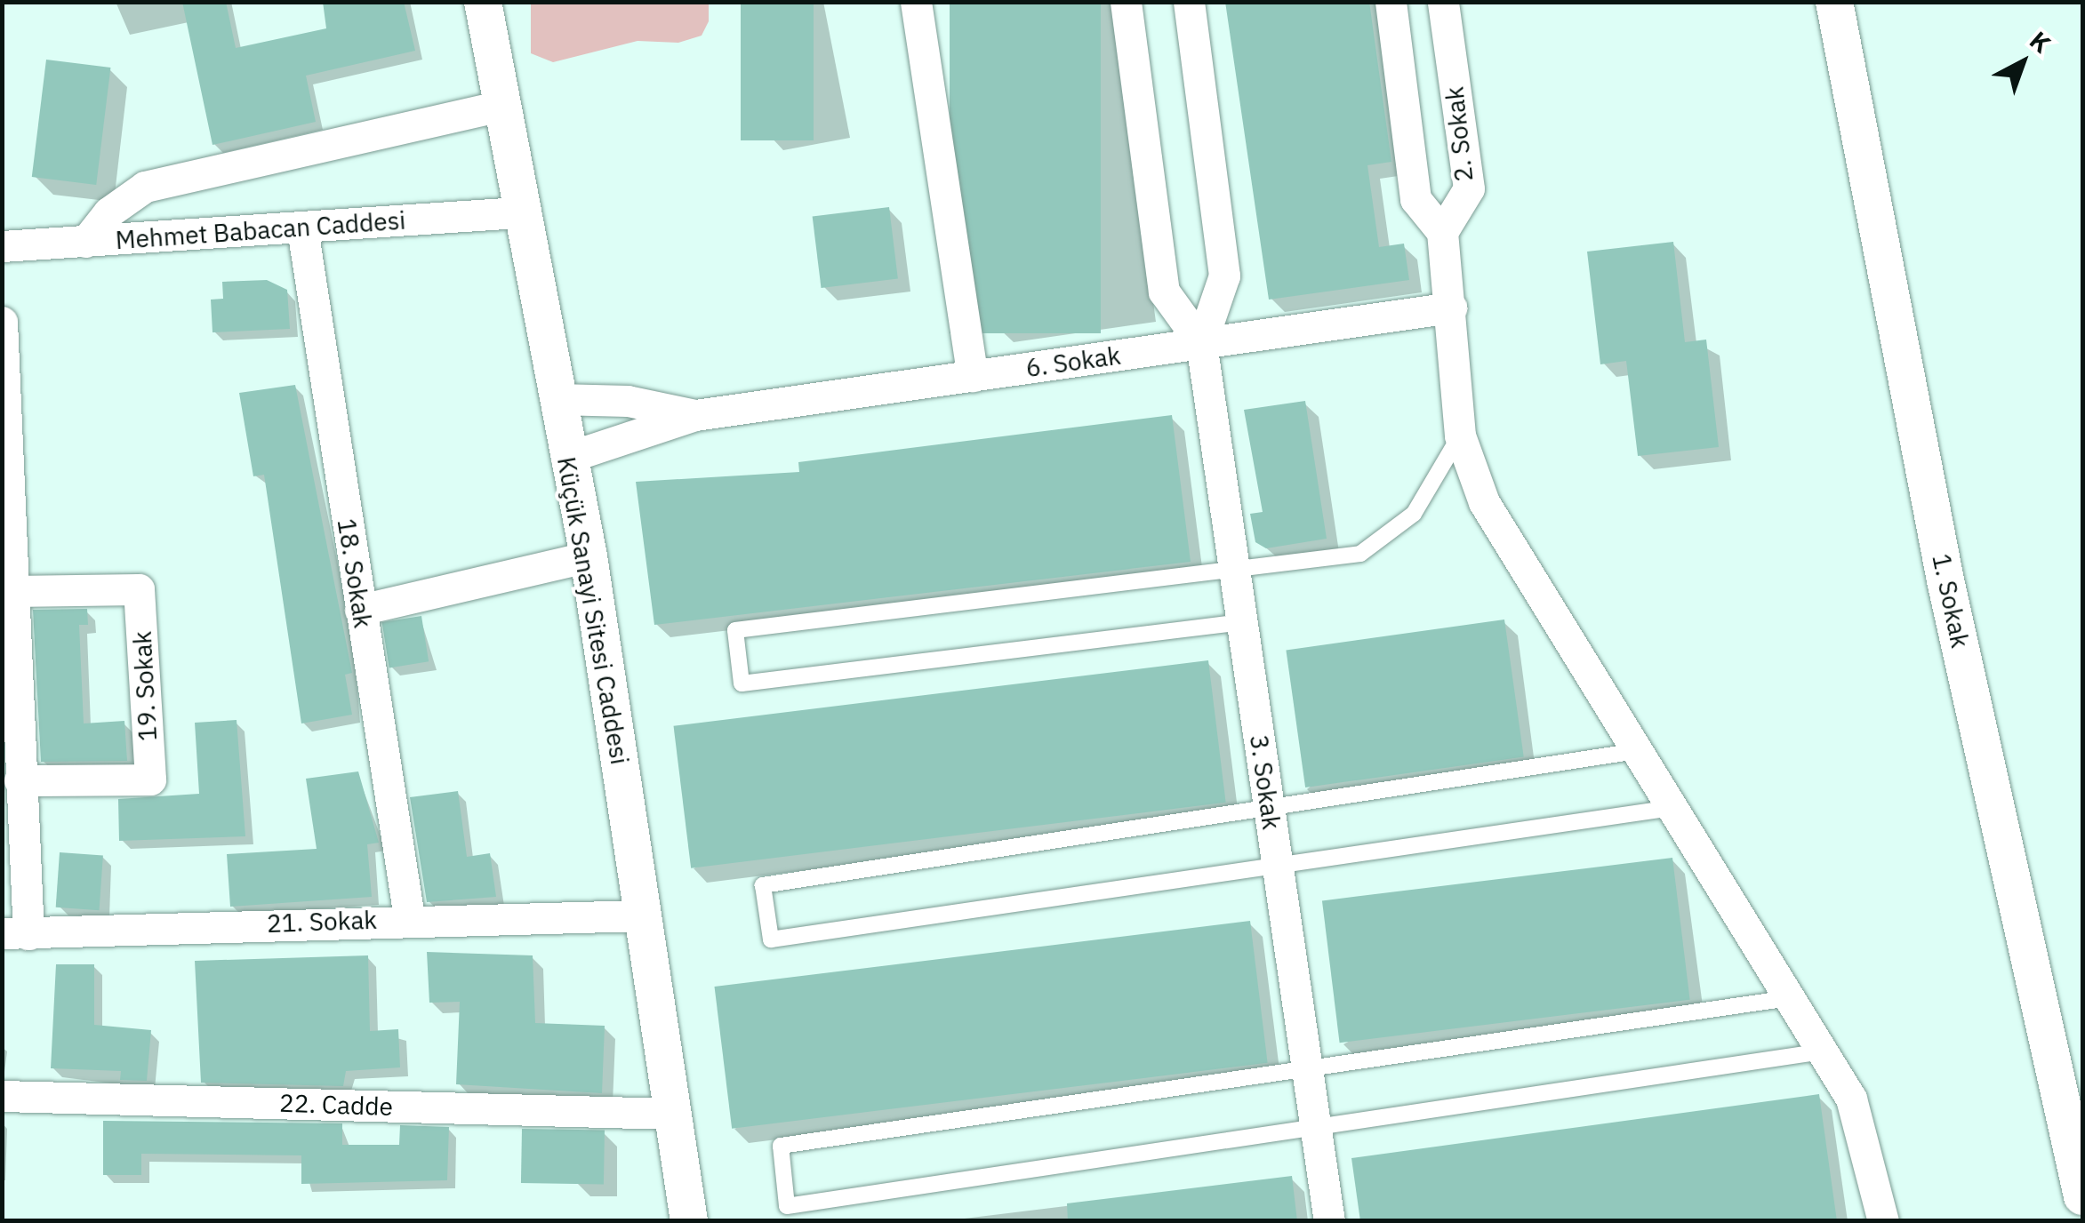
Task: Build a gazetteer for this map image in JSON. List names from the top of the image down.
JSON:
{
  "streets": {
    "street": [
      "2. Sokak",
      "Mehmet Babacan Caddesi",
      "6. Sokak",
      "18. Sokak",
      "1. Sokak",
      "Küçük Sanayi Sitesi Caddesi",
      "19. Sokak",
      "3. Sokak",
      "21. Sokak",
      "22. Cadde"
    ]
  },
  "crossings": [
    ["Mehmet Babacan Caddesi", "18. Sokak"],
    ["Mehmet Babacan Caddesi", "Küçük Sanayi Sitesi Caddesi"],
    ["6. Sokak", "3. Sokak"],
    ["18. Sokak", "21. Sokak"],
    ["Küçük Sanayi Sitesi Caddesi", "21. Sokak"],
    ["Küçük Sanayi Sitesi Caddesi", "22. Cadde"]
  ],
  "north": "top right"
}
